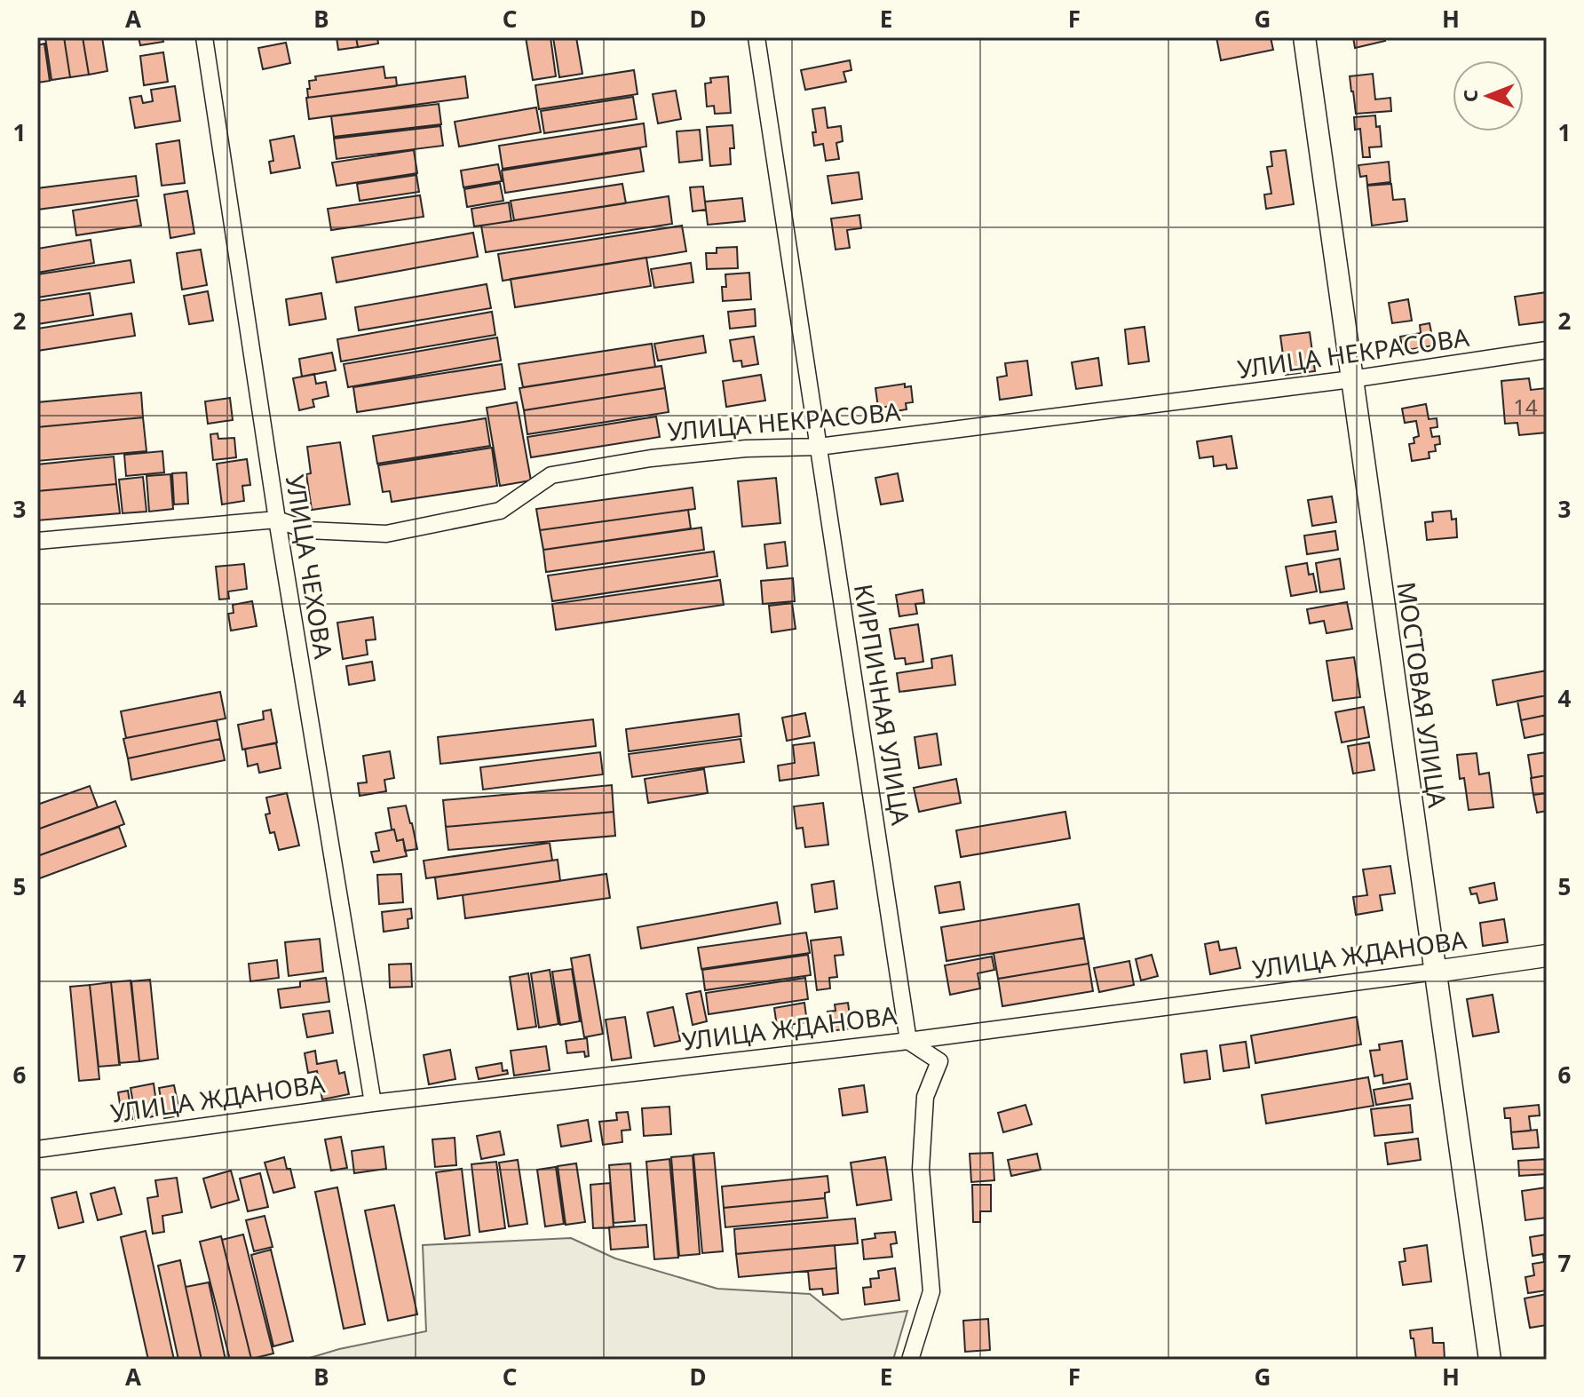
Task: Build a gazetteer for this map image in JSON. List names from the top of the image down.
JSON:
{
  "streets": {
    "street": [
      "УЛИЦА НЕКРАСОВА",
      "УЛИЦА ЧЕХОВА",
      "МОСТОВАЯ УЛИЦА",
      "КИРПИЧНАЯ УЛИЦА",
      "УЛИЦА ЖДАНОВА"
    ]
  },
  "crossings": [
    ["УЛИЦА НЕКРАСОВА", "УЛИЦА ЧЕХОВА"],
    ["УЛИЦА НЕКРАСОВА", "МОСТОВАЯ УЛИЦА"],
    ["УЛИЦА НЕКРАСОВА", "КИРПИЧНАЯ УЛИЦА"],
    ["УЛИЦА ЧЕХОВА", "УЛИЦА ЖДАНОВА"],
    ["МОСТОВАЯ УЛИЦА", "УЛИЦА ЖДАНОВА"],
    ["КИРПИЧНАЯ УЛИЦА", "УЛИЦА ЖДАНОВА"]
  ],
  "house_numbers": ["14"],
  "north": "left",
  "grid": {
    "columns": [
      "A",
      "B",
      "C",
      "D",
      "E",
      "F",
      "G",
      "H"
    ],
    "rows": [
      "1",
      "2",
      "3",
      "4",
      "5",
      "6",
      "7"
    ]
  }
}
